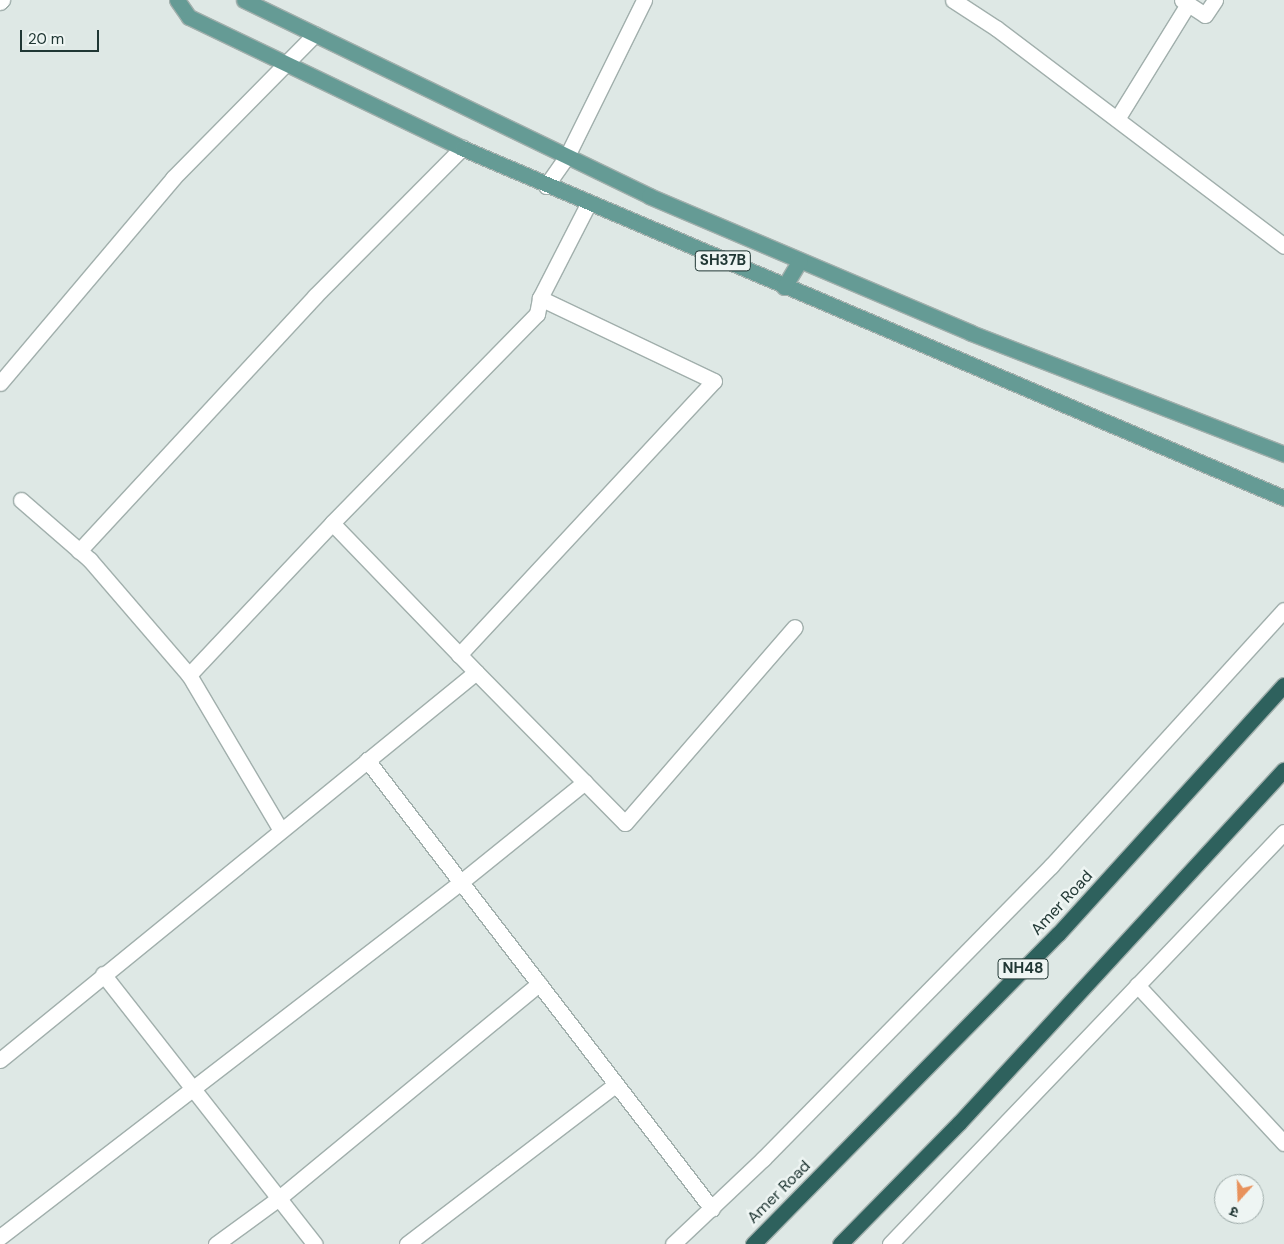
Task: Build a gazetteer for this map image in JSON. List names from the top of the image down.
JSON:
{
  "streets": {
    "highway": ["Amer Road", "NH48"],
    "main road": ["SH37B"]
  },
  "scale_bar": "20 m",
  "north": "bottom"
}
